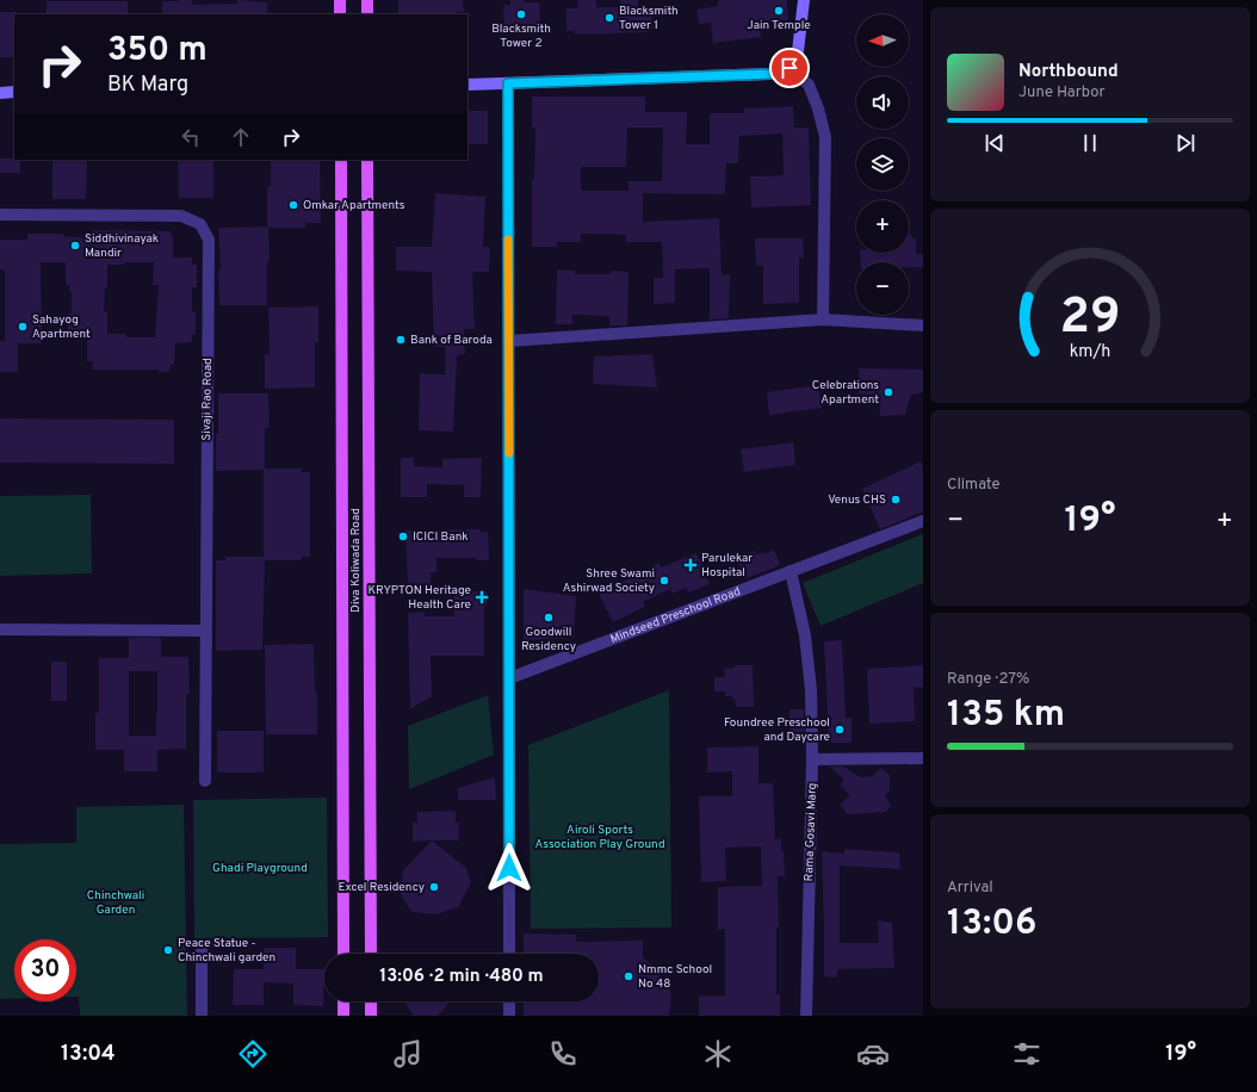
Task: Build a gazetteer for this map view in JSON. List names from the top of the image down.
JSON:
{
  "streets": {
    "main road": ["Diva Koliwada Road"],
    "street": ["Sivaji Rao Road", "Mindseed Preschool Road", "Rama Gosavi Marg"]
  },
  "crossings": [
    ["Mindseed Preschool Road", "Rama Gosavi Marg"]
  ],
  "parks": ["Airoli Sports Association Play Ground", "Ghadi Playground", "Chinchwali Garden"],
  "places": {
    "other": [
      "Jain Temple",
      "Blacksmith Tower 2",
      "Blacksmith Tower 1",
      "Omkar Apartments",
      "Siddhivinayak Mandir",
      "Sahayog Apartment",
      "Bank of Baroda",
      "Celebrations Apartment",
      "Venus CHS",
      "ICICI Bank",
      "Shree Swami Ashirwad Society",
      "Goodwill Residency",
      "Foundree Preschool and Daycare",
      "Excel Residency",
      "Peace Statue - Chinchwali garden",
      "Nmmc School No 48"
    ],
    "health": ["Parulekar Hospital", "KRYPTON Heritage Health Care"]
  },
  "north": "left",
  "page": {
    "map_buttons": ["+", "−"],
    "turn": ["350 m", "BK Marg"],
    "song": ["Northbound", "June Harbor"],
    "tile": [
      "Climate",
      ["Range · 27%", "135 km"],
      ["Arrival", "13:06"]
    ],
    "heat": ["−", "19°", "+"],
    "limit": "30",
    "trip": "13:06 · 2 min · 480 m",
    "tabs": ["13:04", "19°"],
    "gauge": ["29", "km/h"]
  }
}
